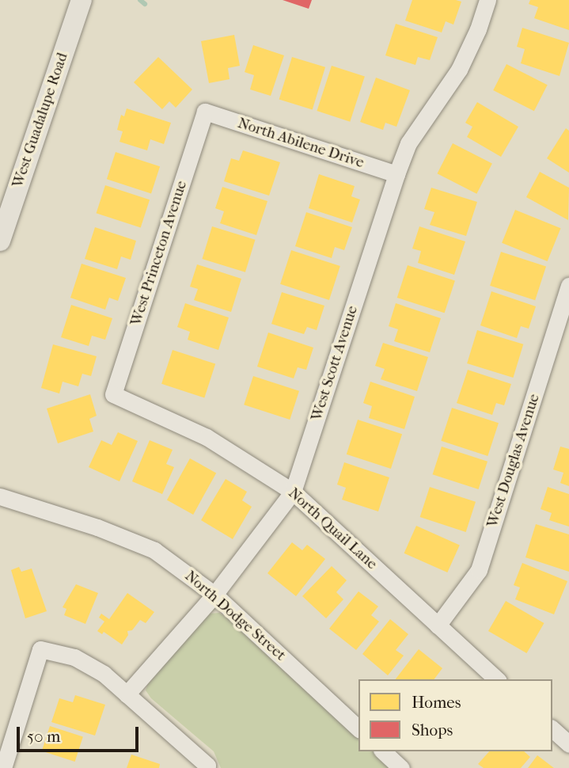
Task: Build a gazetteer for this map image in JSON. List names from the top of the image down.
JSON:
{
  "streets": {
    "main road": ["West Guadalupe Road"],
    "street": [
      "North Abilene Drive",
      "West Princeton Avenue",
      "West Scott Avenue",
      "West Douglas Avenue",
      "North Quail Lane",
      "North Dodge Street"
    ]
  },
  "crossings": [
    ["North Abilene Drive", "West Princeton Avenue"],
    ["North Abilene Drive", "West Scott Avenue"],
    ["West Princeton Avenue", "North Quail Lane"],
    ["West Scott Avenue", "North Quail Lane"],
    ["West Scott Avenue", "North Dodge Street"],
    ["West Douglas Avenue", "North Quail Lane"]
  ],
  "legend": ["Homes", "Shops"],
  "scale_bar": "50 m"
}
